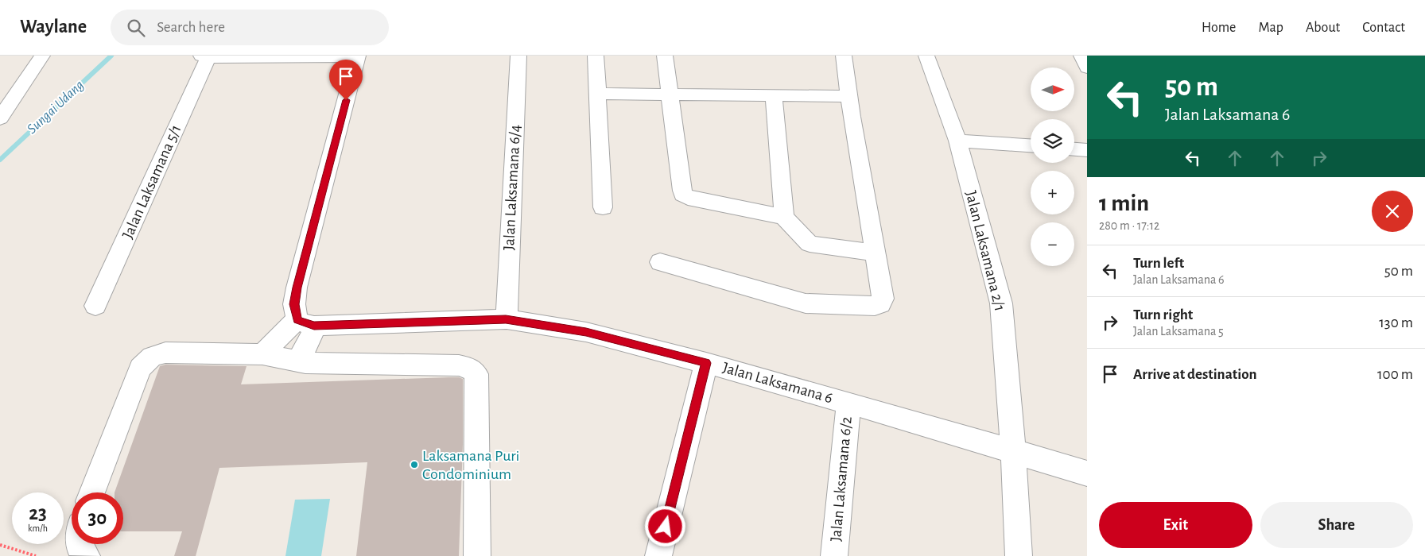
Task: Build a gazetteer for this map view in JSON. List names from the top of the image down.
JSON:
{
  "streets": {
    "street": [
      "Jalan Laksamana 5/1",
      "Jalan Laksamana 6/4",
      "Jalan Laksamana 2/1",
      "Jalan Laksamana 6",
      "Jalan Laksamana 6/2"
    ]
  },
  "crossings": [
    ["Jalan Laksamana 6/4", "Jalan Laksamana 6"],
    ["Jalan Laksamana 2/1", "Jalan Laksamana 6"],
    ["Jalan Laksamana 6", "Jalan Laksamana 6/2"]
  ],
  "water": ["Sungai Udang"],
  "places": ["Laksamana Puri Condominium"],
  "north": "right",
  "page": {
    "header": "Waylane",
    "search": "Search here",
    "nav": [
      "Home",
      "Map",
      "About",
      "Contact"
    ],
    "turn": ["50 m", "Jalan Laksamana 6"],
    "map_buttons": ["+", "−"],
    "heading": ["1 min", "280 m · 17:12"],
    "list": [
      {
        "name": "Turn left",
        "note": "Jalan Laksamana 6",
        "value": "50 m"
      },
      {
        "name": "Turn right",
        "note": "Jalan Laksamana 5",
        "value": "130 m"
      },
      {
        "name": "Arrive at destination",
        "value": "100 m"
      }
    ],
    "speed": "23 km/h",
    "limit": "30",
    "buttons": ["Exit", "Share"]
  }
}
